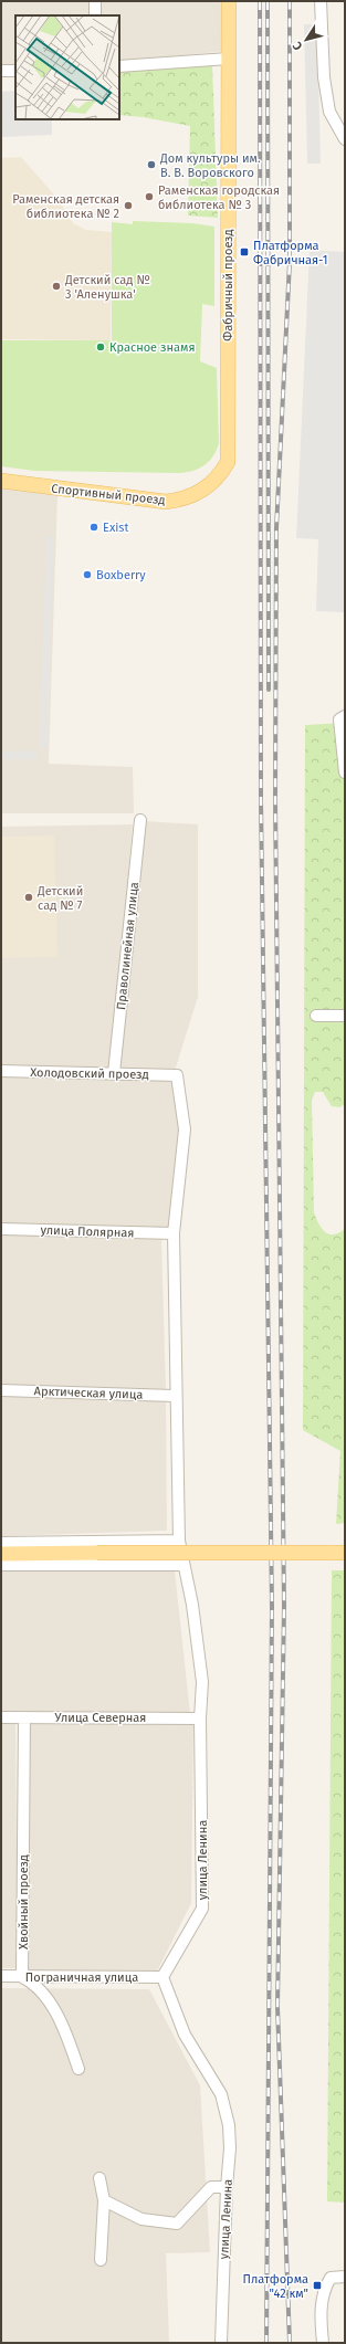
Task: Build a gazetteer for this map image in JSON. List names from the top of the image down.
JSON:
{
  "streets": {
    "main road": ["Фабричный проезд", "Спортивный проезд"],
    "street": [
      "Праволинейная улица",
      "Холодовский проезд",
      "улица Полярная",
      "Арктическая улица",
      "Улица Северная",
      "улица Ленина",
      "Хвойный проезд",
      "Пограничная улица"
    ]
  },
  "crossings": [
    ["Фабричный проезд", "Спортивный проезд"],
    ["Праволинейная улица", "Холодовский проезд"],
    ["Холодовский проезд", "улица Ленина"],
    ["улица Полярная", "улица Ленина"],
    ["Арктическая улица", "улица Ленина"],
    ["Улица Северная", "улица Ленина"],
    ["Улица Северная", "Хвойный проезд"],
    ["улица Ленина", "Пограничная улица"],
    ["Хвойный проезд", "Пограничная улица"]
  ],
  "places": {
    "other": [
      "Дом культуры им. В. В. Воровского",
      "Раменская городская библиотека № 3",
      "Раменская детская библиотека № 2",
      "Детский сад № 3 'Аленушка'",
      "Красное знамя",
      "Exist",
      "Boxberry",
      "Детский сад № 7"
    ],
    "transit": ["Платформа Фабричная-1", "Платформа \"42 км\""]
  },
  "north": "bottom left"
}
